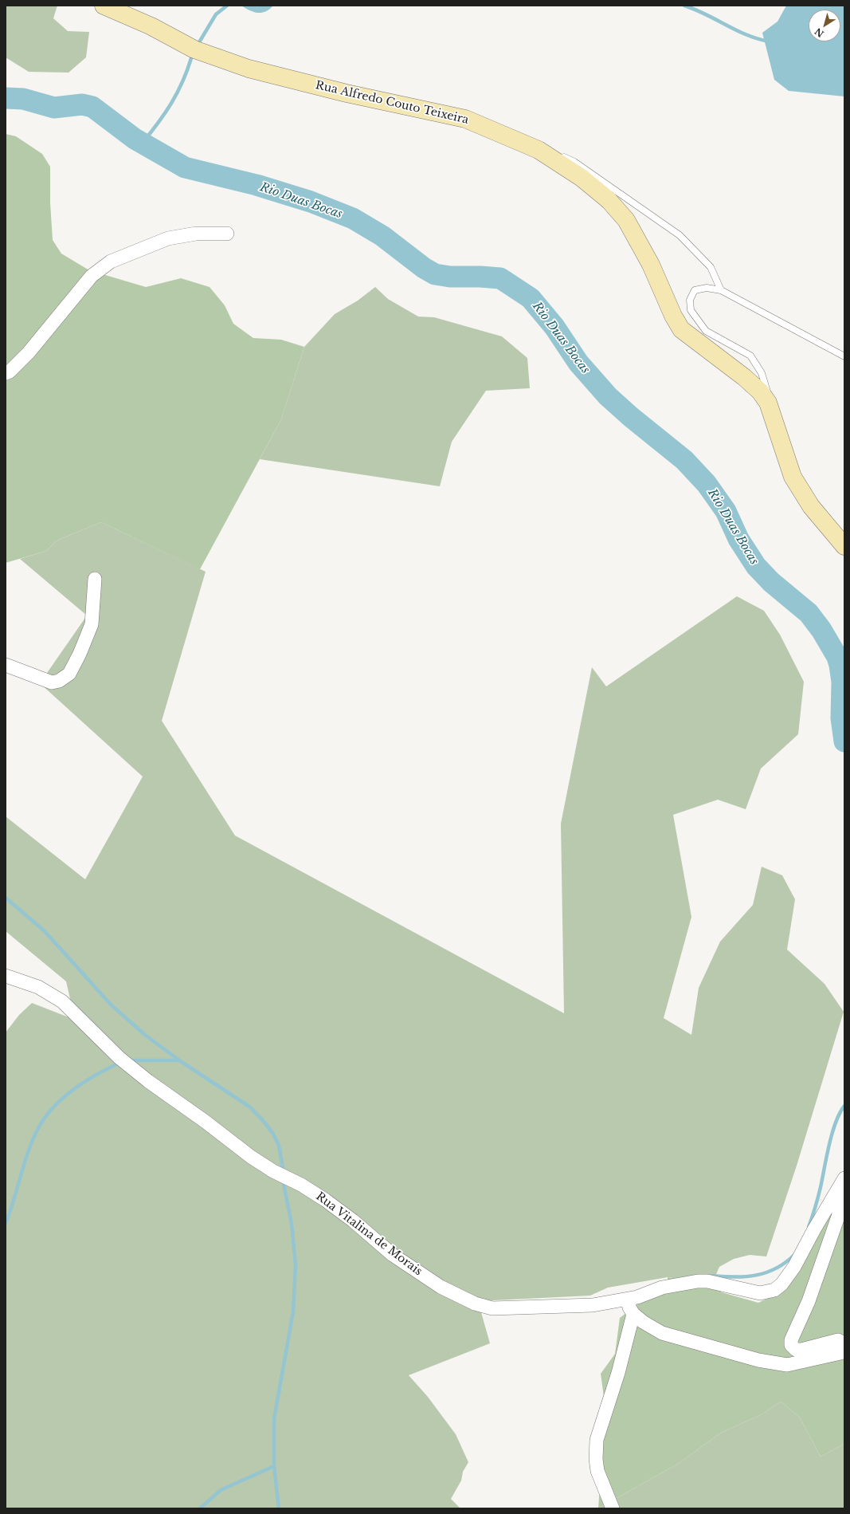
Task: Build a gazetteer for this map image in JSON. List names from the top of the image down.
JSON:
{
  "streets": {
    "street": ["Rua Alfredo Couto Teixeira", "Rua Vitalina de Morais"]
  },
  "water": ["Rio Duas Bocas"],
  "north": "bottom left"
}
